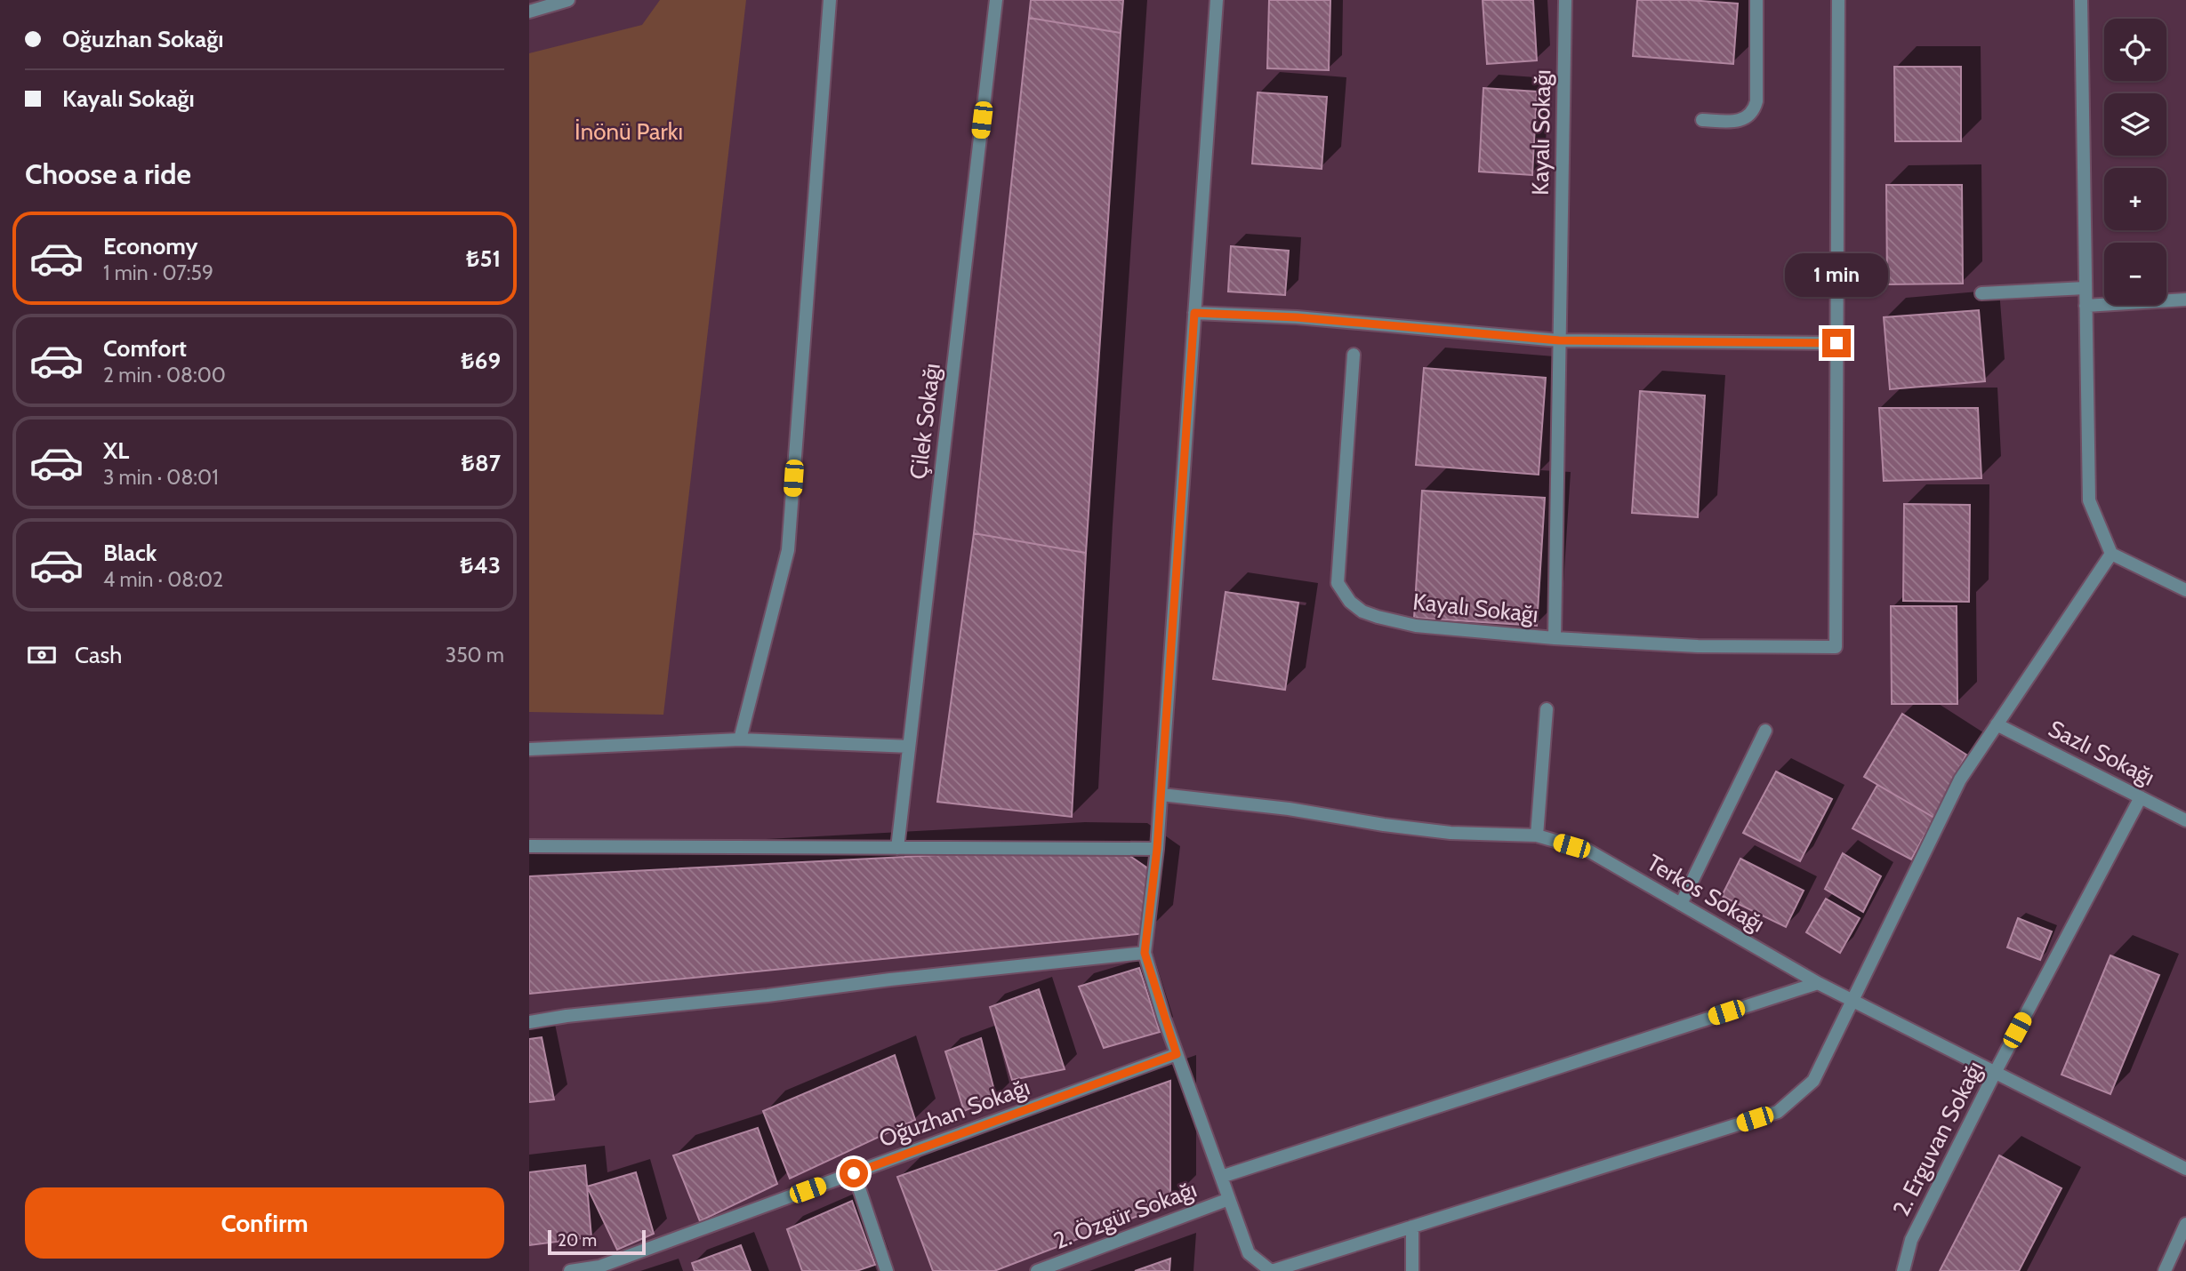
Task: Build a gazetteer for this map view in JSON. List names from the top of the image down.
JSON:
{
  "streets": {
    "street": [
      "Kayalı Sokağı",
      "Çilek Sokağı",
      "Sazlı Sokağı",
      "Terkos Sokağı",
      "Oğuzhan Sokağı",
      "2. Erguvan Sokağı",
      "2. Özgür Sokağı"
    ]
  },
  "crossings": [
    ["Sazlı Sokağı", "2. Erguvan Sokağı"],
    ["Terkos Sokağı", "2. Erguvan Sokağı"]
  ],
  "parks": ["İnönü Parkı"],
  "scale_bar": "20 m",
  "page": {
    "banner": ["Oğuzhan Sokağı", "Kayalı Sokağı"],
    "map_buttons": ["+", "−"],
    "heading": "Choose a ride",
    "list": [
      {
        "name": "Economy",
        "note": "1 min · 07:59",
        "value": "₺51"
      },
      {
        "name": "Comfort",
        "note": "2 min · 08:00",
        "value": "₺69"
      },
      {
        "name": "XL",
        "note": "3 min · 08:01",
        "value": "₺87"
      },
      {
        "name": "Black",
        "note": "4 min · 08:02",
        "value": "₺43"
      }
    ],
    "bubble": "1 min",
    "pay": ["Cash", "350 m"],
    "buttons": "Confirm",
    "scale": "20 m"
  }
}
